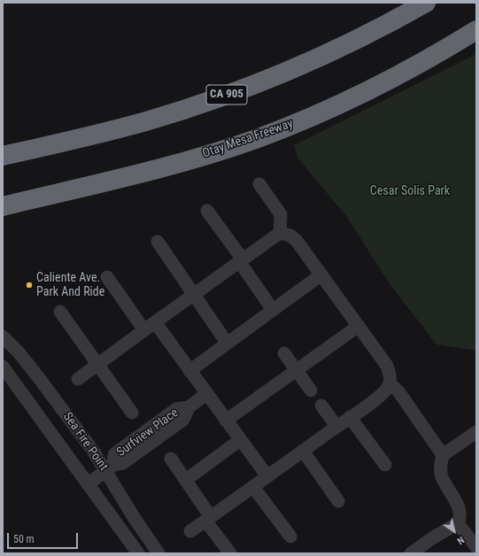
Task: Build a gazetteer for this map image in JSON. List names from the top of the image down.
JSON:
{
  "streets": {
    "highway": ["CA 905", "Otay Mesa Freeway"],
    "street": ["Surfview Place", "Sea Fire Point"]
  },
  "crossings": [
    ["Surfview Place", "Sea Fire Point"]
  ],
  "parks": ["Cesar Solis Park"],
  "places": ["Caliente Ave. Park And Ride"],
  "scale_bar": "50 m",
  "north": "bottom right"
}
